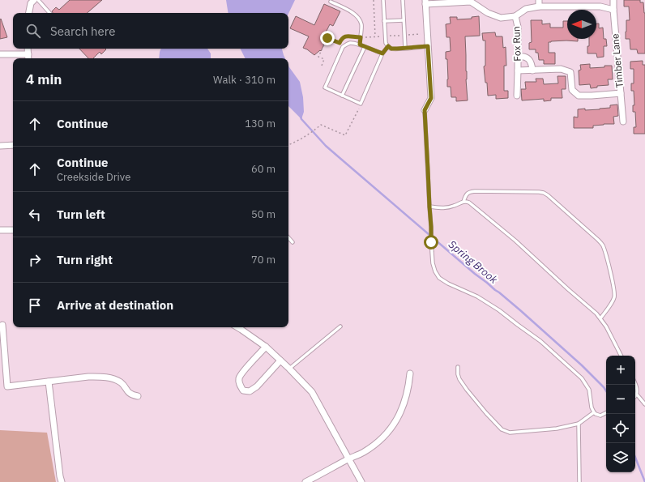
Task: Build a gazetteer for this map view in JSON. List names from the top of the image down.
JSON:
{
  "streets": {
    "street": ["Fox Run", "Timber Lane"]
  },
  "water": ["Spring Brook"],
  "north": "left",
  "page": {
    "search": "Search here",
    "heading": ["4 min", "Walk · 310 m"],
    "list": [
      ["Continue", "130 m"],
      ["Continue", "Creekside Drive", "60 m"],
      ["Turn left", "50 m"],
      ["Turn right", "70 m"],
      "Arrive at destination"
    ],
    "map_buttons": ["+", "−"]
  }
}
